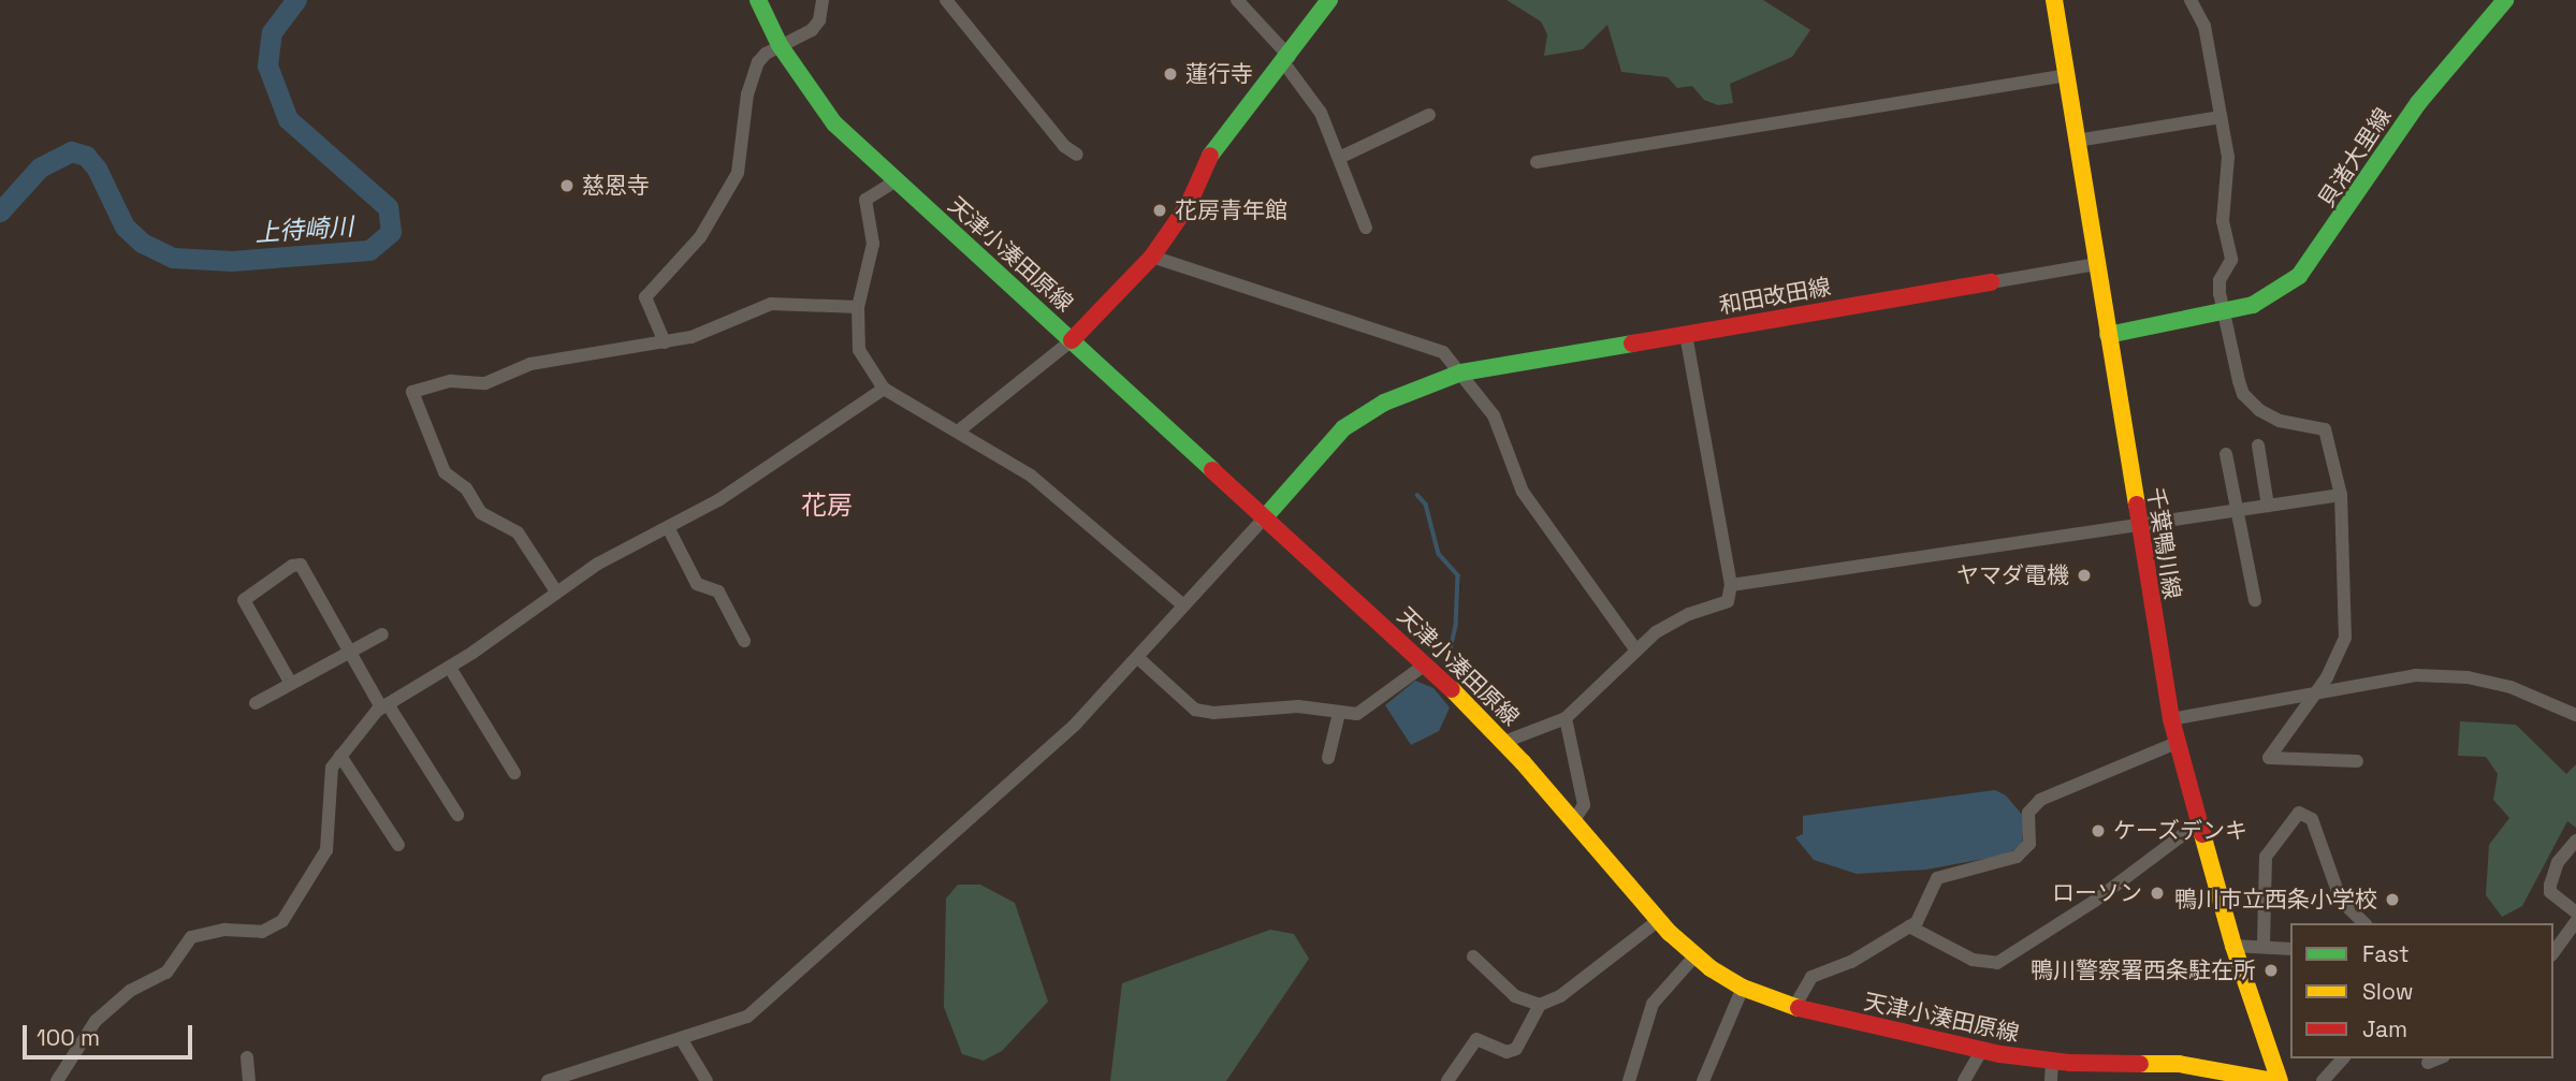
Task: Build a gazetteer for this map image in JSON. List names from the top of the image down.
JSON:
{
  "streets": {
    "main road": [
      "貝渚大里線",
      "天津小湊田原線",
      "和田改田線",
      "千葉鴨川線"
    ]
  },
  "crossings": [
    ["貝渚大里線", "千葉鴨川線"],
    ["天津小湊田原線", "和田改田線"],
    ["和田改田線", "千葉鴨川線"]
  ],
  "districts": ["花房"],
  "water": ["上待崎川"],
  "places": [
    "蓮行寺",
    "慈恩寺",
    "花房青年館",
    "ヤマダ電機",
    "ケーズデンキ",
    "ローソン",
    "鴨川市立西条小学校",
    "鴨川警察署西条駐在所"
  ],
  "legend": ["Fast", "Slow", "Jam"],
  "scale_bar": "100 m"
}
